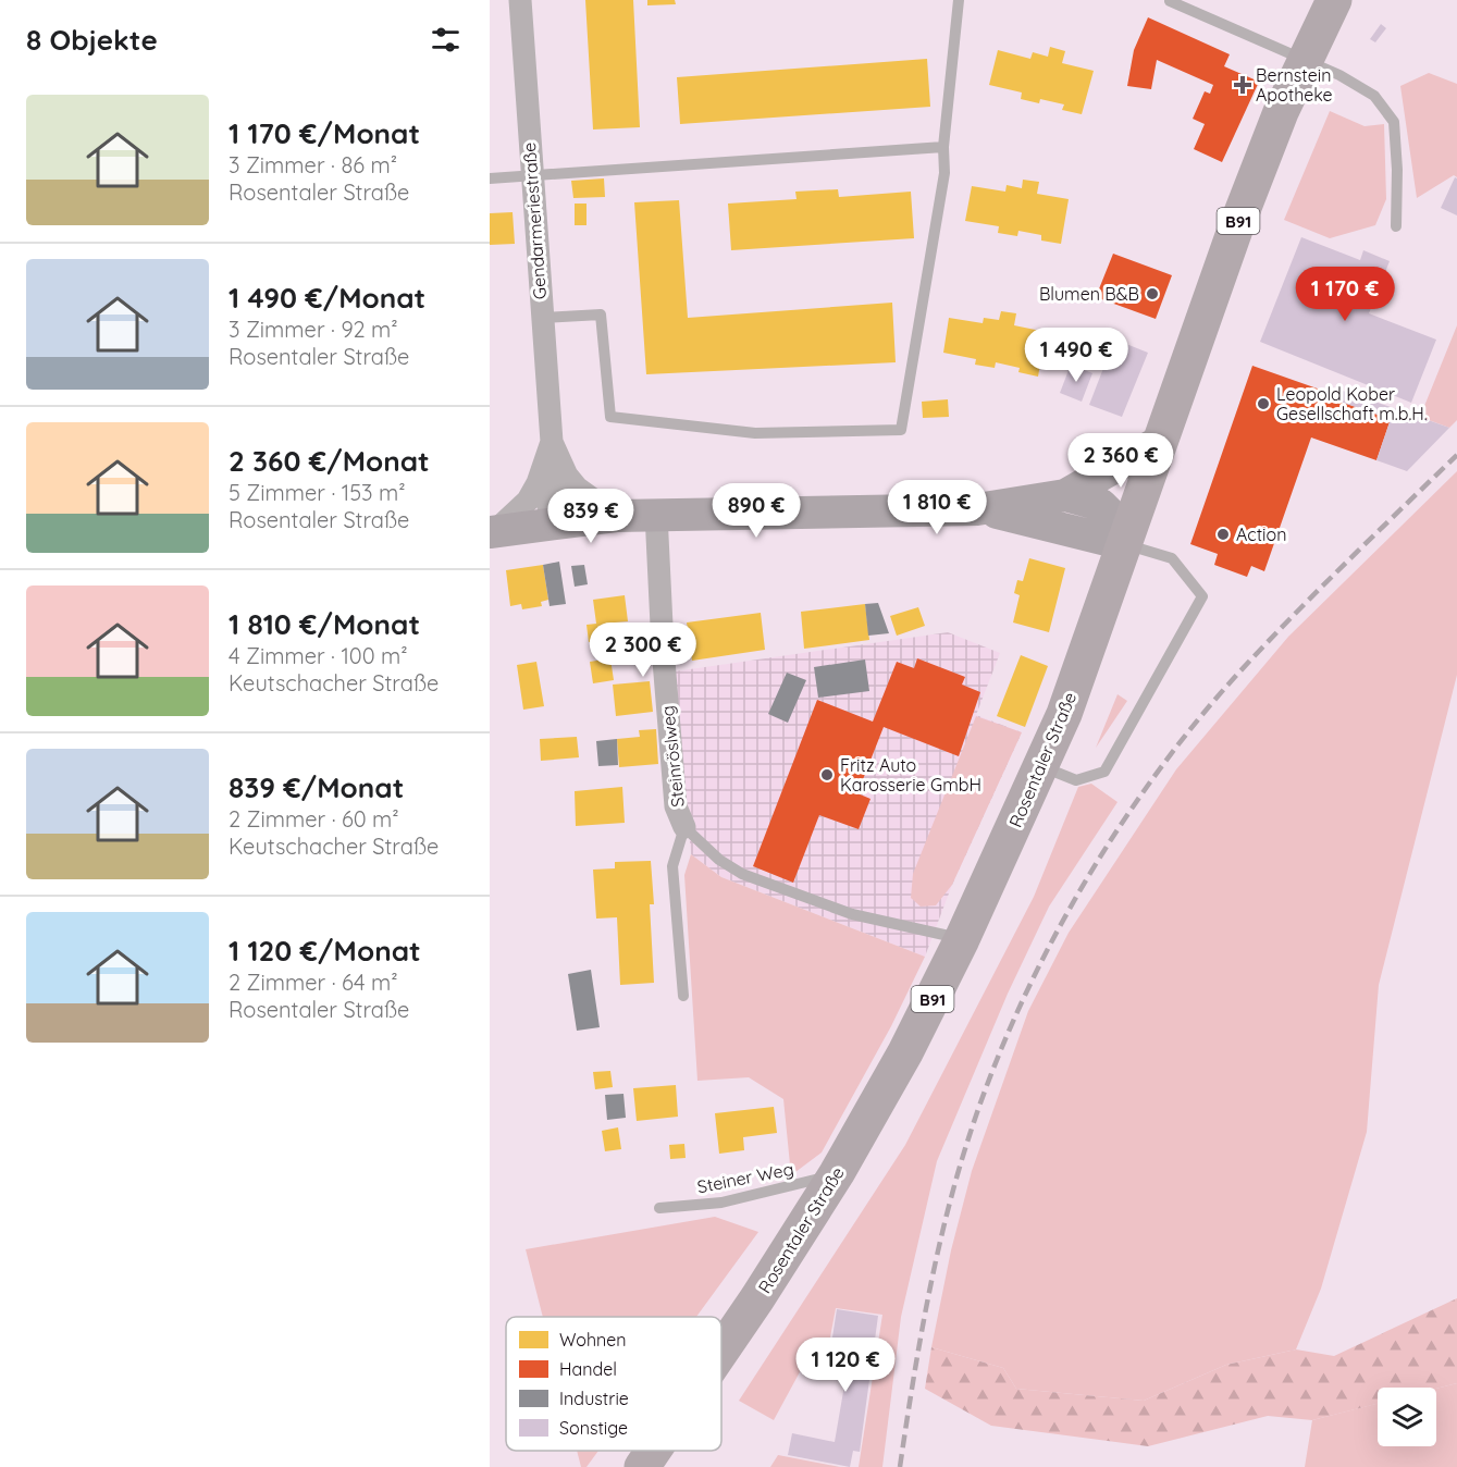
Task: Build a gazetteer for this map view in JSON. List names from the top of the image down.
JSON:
{
  "streets": {
    "main road": ["B91", "Rosentaler Straße"],
    "street": ["Gendarmeriestraße", "Steinröslweg"],
    "lane": ["Steiner Weg"]
  },
  "crossings": [
    ["Rosentaler Straße", "Steiner Weg"]
  ],
  "places": {
    "health": ["Bernstein Apotheke"],
    "other": [
      "Blumen B&B",
      "Leopold Kober Gesellschaft m.b.H.",
      "Action",
      "Fritz Auto Karosserie GmbH"
    ]
  },
  "legend": [
    "Wohnen",
    "Handel",
    "Industrie",
    "Sonstige"
  ],
  "page": {
    "heading": "8 Objekte",
    "list": [
      {
        "name": "1 170 €/Monat",
        "note": "3 Zimmer · 86 m² · Rosentaler Straße"
      },
      {
        "name": "1 490 €/Monat",
        "note": "3 Zimmer · 92 m² · Rosentaler Straße"
      },
      {
        "name": "2 360 €/Monat",
        "note": "5 Zimmer · 153 m² · Rosentaler Straße"
      },
      {
        "name": "1 810 €/Monat",
        "note": "4 Zimmer · 100 m² · Keutschacher Straße"
      },
      {
        "name": "839 €/Monat",
        "note": "2 Zimmer · 60 m² · Keutschacher Straße"
      },
      {
        "name": "1 120 €/Monat",
        "note": "2 Zimmer · 64 m² · Rosentaler Straße"
      }
    ],
    "price": [
      "1 170 €",
      "1 490 €",
      "2 360 €",
      "1 810 €",
      "890 €",
      "839 €",
      "2 300 €",
      "1 120 €"
    ]
  }
}
